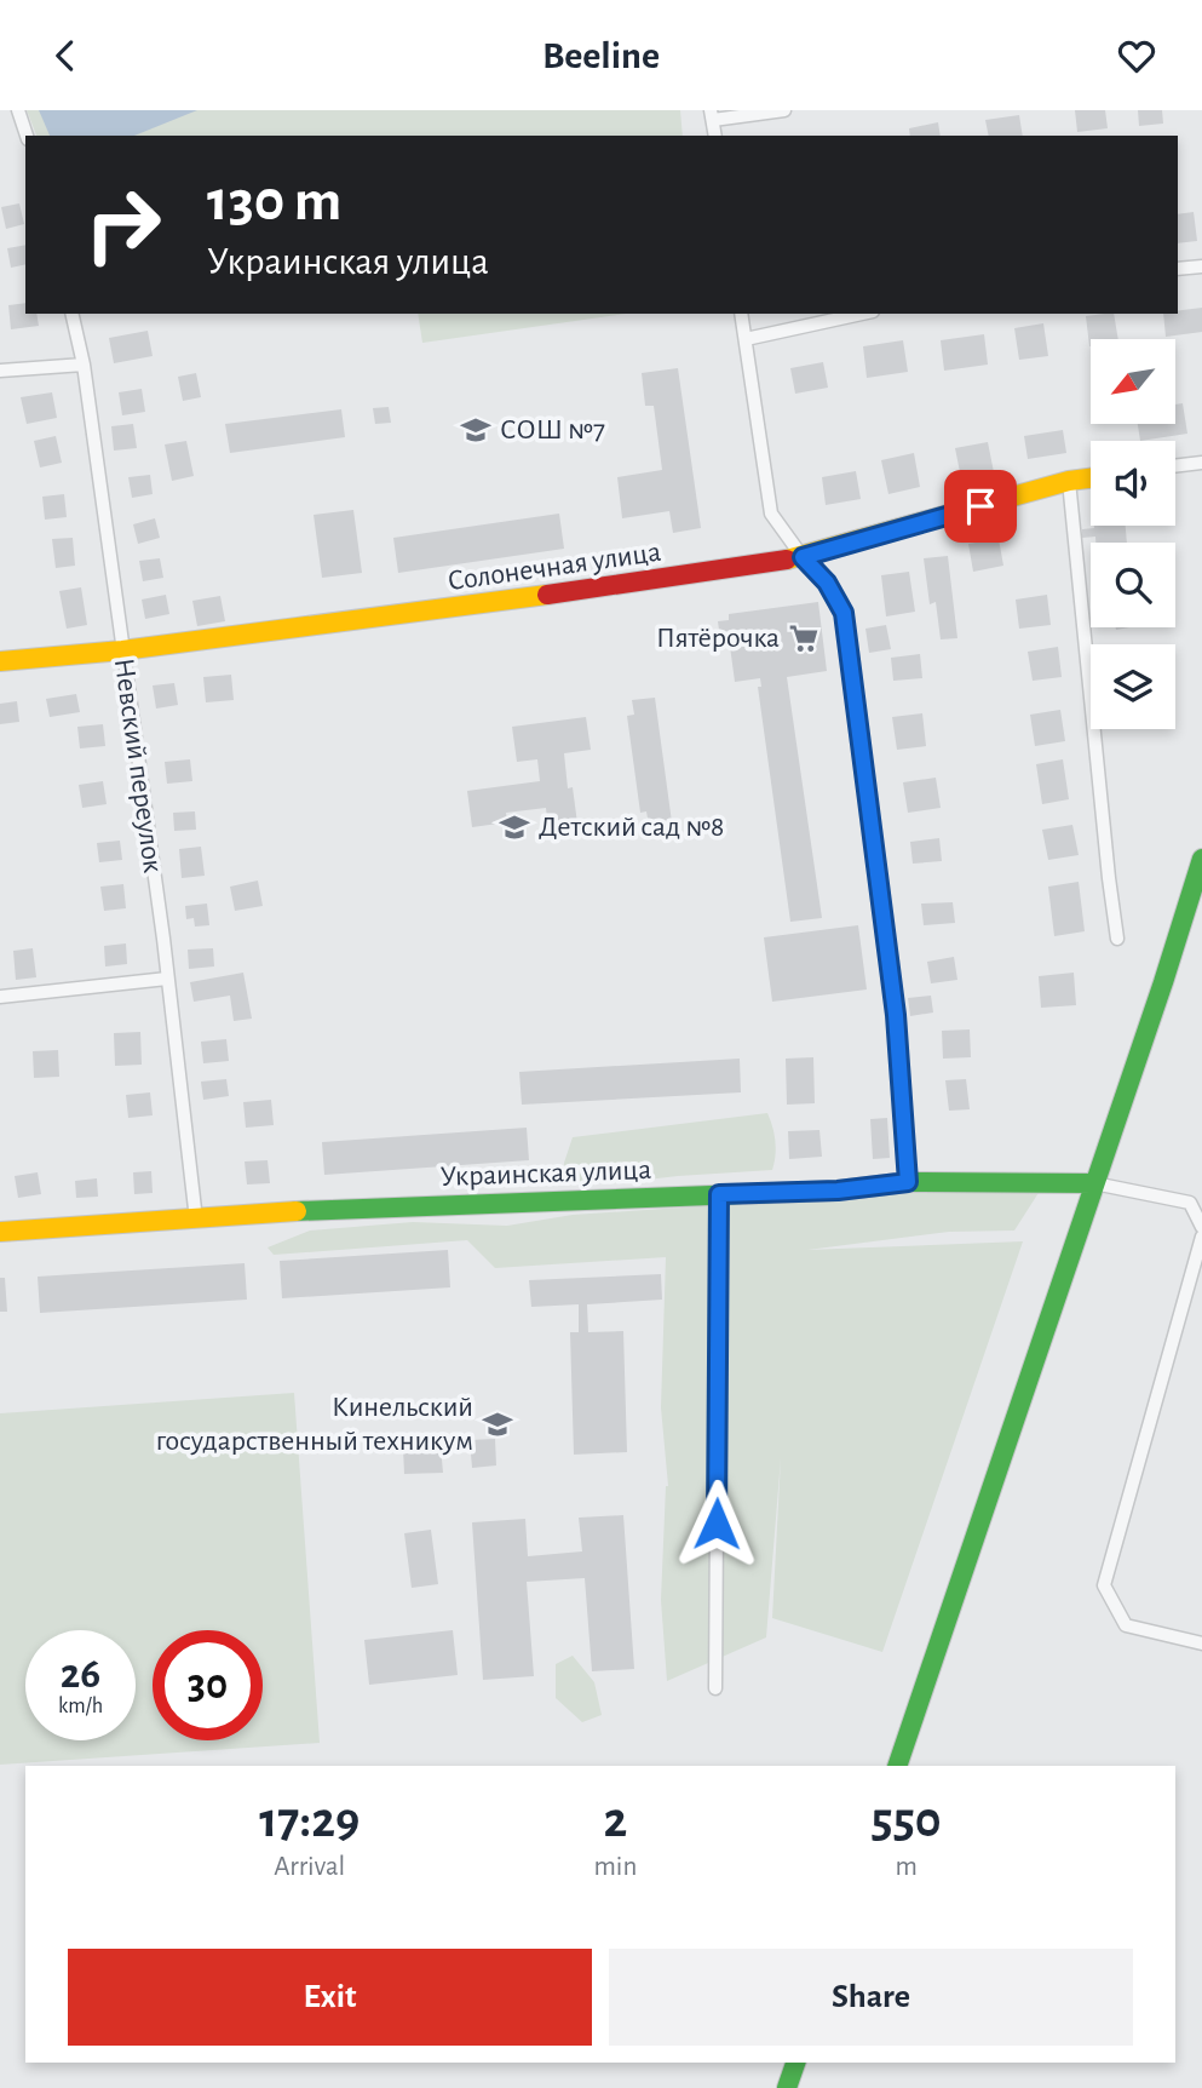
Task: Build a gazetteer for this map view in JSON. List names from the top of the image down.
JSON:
{
  "streets": {
    "main road": ["Солонечная улица", "Украинская улица"],
    "street": ["Невский переулок"]
  },
  "crossings": [
    ["Солонечная улица", "Невский переулок"],
    ["Невский переулок", "Украинская улица"]
  ],
  "places": {
    "school or university": ["СОШ №7", "Детский сад №8", "Кинельский государственный техникум"],
    "supermarket": ["Пятёрочка"]
  },
  "north": "bottom left",
  "page": {
    "header": "Beeline",
    "turn": ["130 m", "Украинская улица"],
    "speed": "26 km/h",
    "limit": "30",
    "eta": [
      "17:29",
      "Arrival",
      "2",
      "min",
      "550",
      "m"
    ],
    "buttons": ["Exit", "Share"]
  }
}
